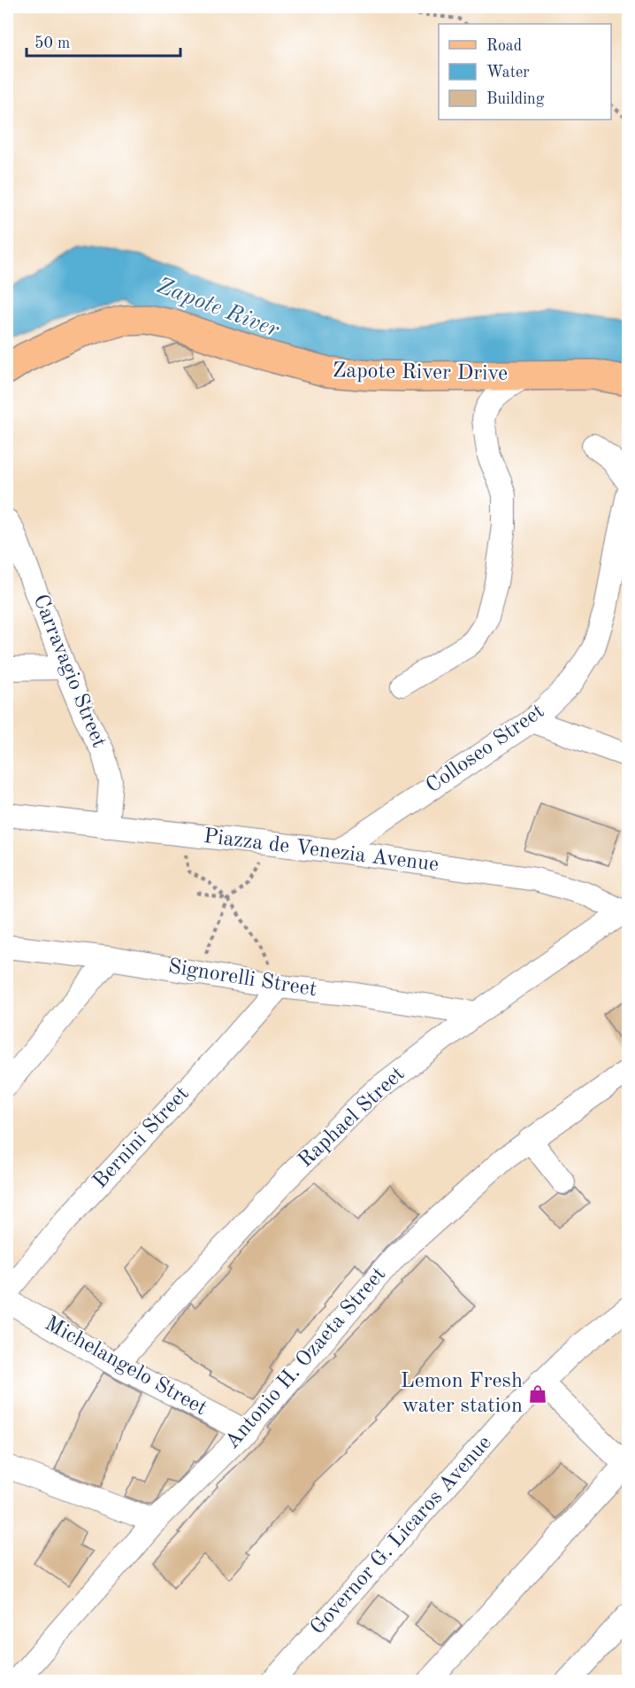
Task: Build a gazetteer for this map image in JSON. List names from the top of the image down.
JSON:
{
  "streets": {
    "main road": ["Zapote River Drive"],
    "street": [
      "Carravagio Street",
      "Colloseo Street",
      "Piazza de Venezia Avenue",
      "Signorelli Street",
      "Raphael Street",
      "Bernini Street",
      "Antonio H. Ozaeta Street",
      "Michelangelo Street",
      "Governor G. Licaros Avenue"
    ]
  },
  "crossings": [
    ["Carravagio Street", "Piazza de Venezia Avenue"],
    ["Colloseo Street", "Piazza de Venezia Avenue"],
    ["Piazza de Venezia Avenue", "Raphael Street"],
    ["Signorelli Street", "Raphael Street"],
    ["Signorelli Street", "Bernini Street"],
    ["Raphael Street", "Michelangelo Street"],
    ["Antonio H. Ozaeta Street", "Michelangelo Street"]
  ],
  "water": ["Zapote River"],
  "places": {
    "shop": ["Lemon Fresh water station"]
  },
  "legend": ["Road", "Water", "Building"],
  "scale_bar": "50 m"
}
